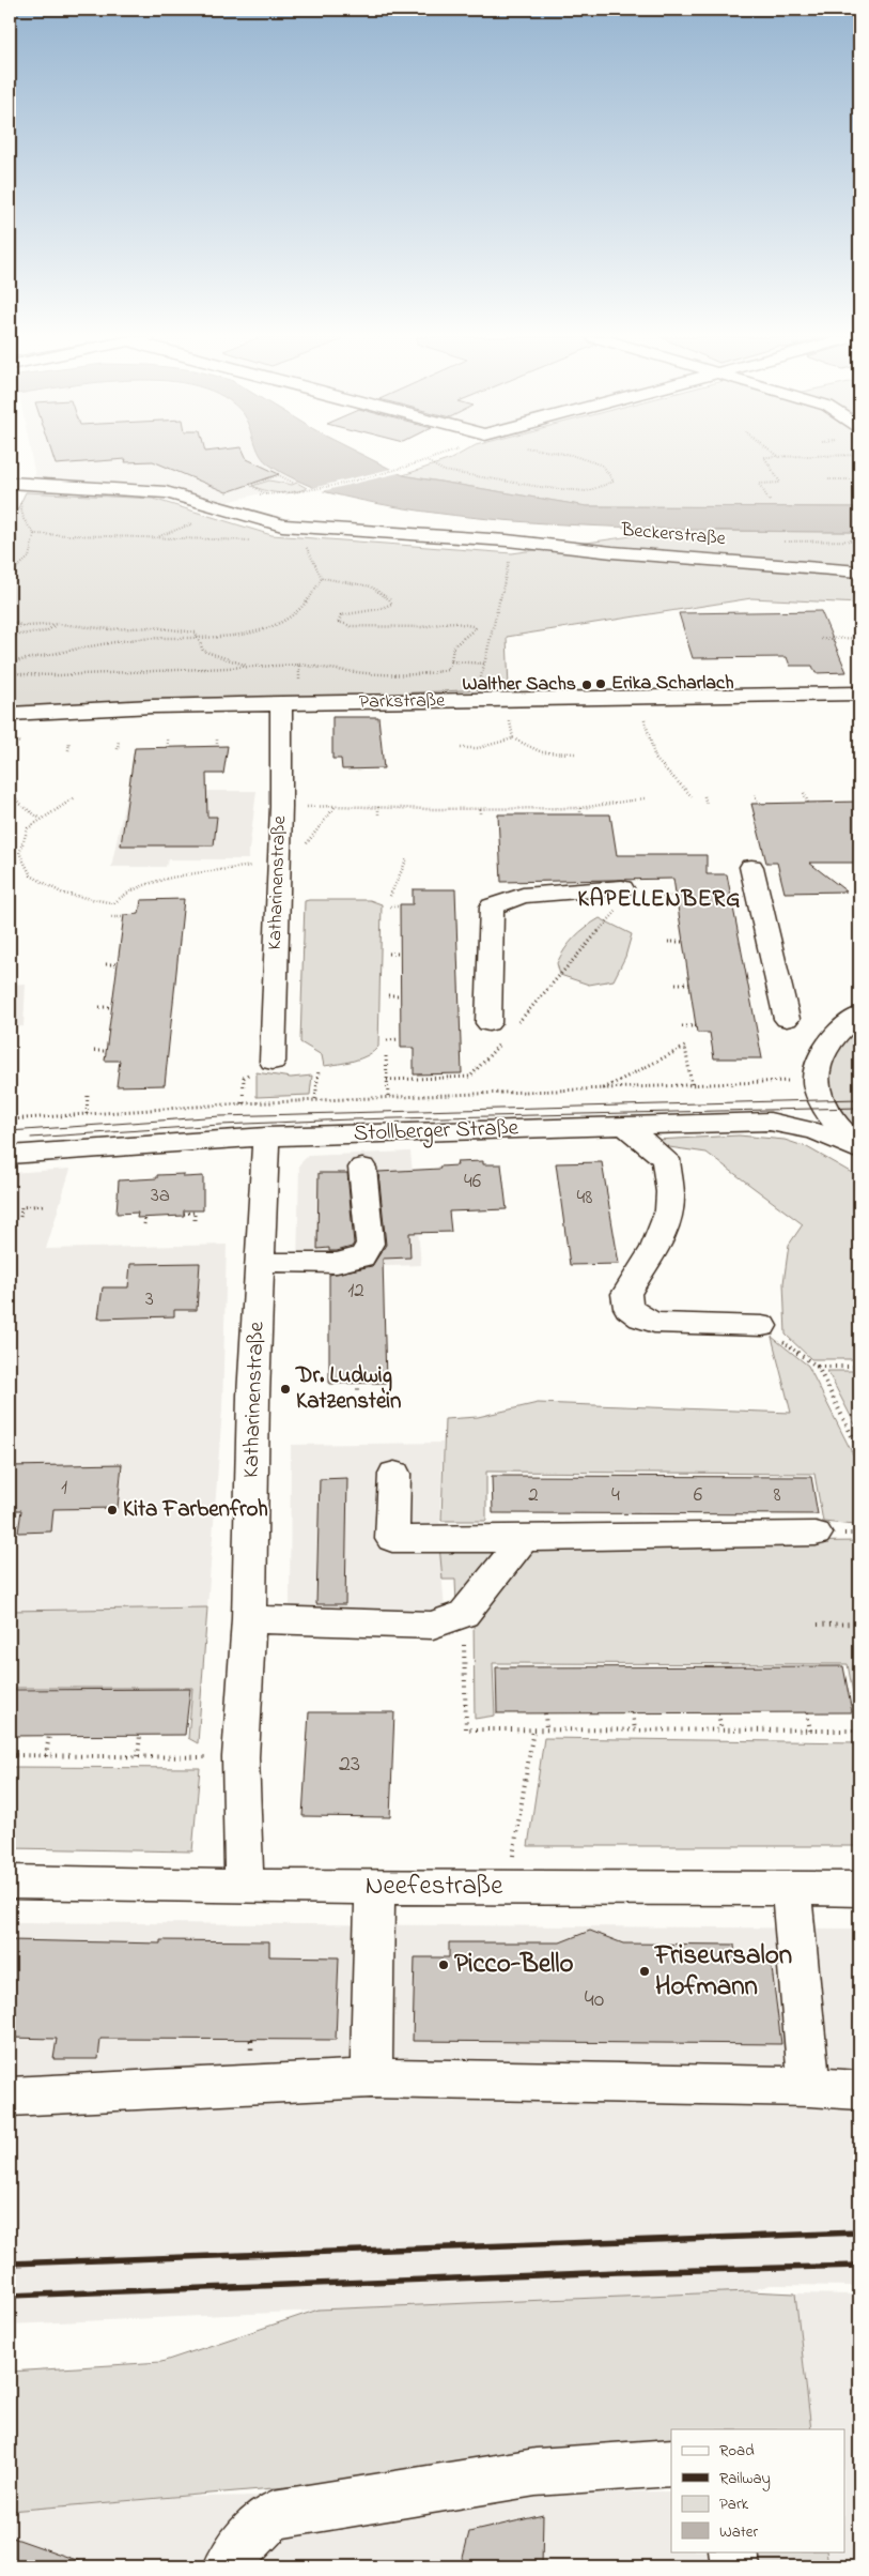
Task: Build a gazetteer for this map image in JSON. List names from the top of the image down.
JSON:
{
  "streets": {
    "street": [
      "Beckerstraße",
      "Parkstraße",
      "Katharinenstraße",
      "Stollberger Straße",
      "Neefestraße"
    ]
  },
  "crossings": [
    ["Parkstraße", "Katharinenstraße"],
    ["Katharinenstraße", "Stollberger Straße"],
    ["Katharinenstraße", "Neefestraße"]
  ],
  "districts": ["KAPELLENBERG"],
  "places": [
    "Erika Scharlach",
    "Walther Sachs",
    "Dr. Ludwig Katzenstein",
    "Kita Farbenfroh",
    "Picco-Bello",
    "Friseursalon Hofmann"
  ],
  "house_numbers": [
    "46",
    "3a",
    "48",
    "12",
    "3",
    "1",
    "2",
    "4",
    "6",
    "8",
    "23",
    "40"
  ],
  "legend": [
    "Road",
    "Railway",
    "Park",
    "Water"
  ]
}
